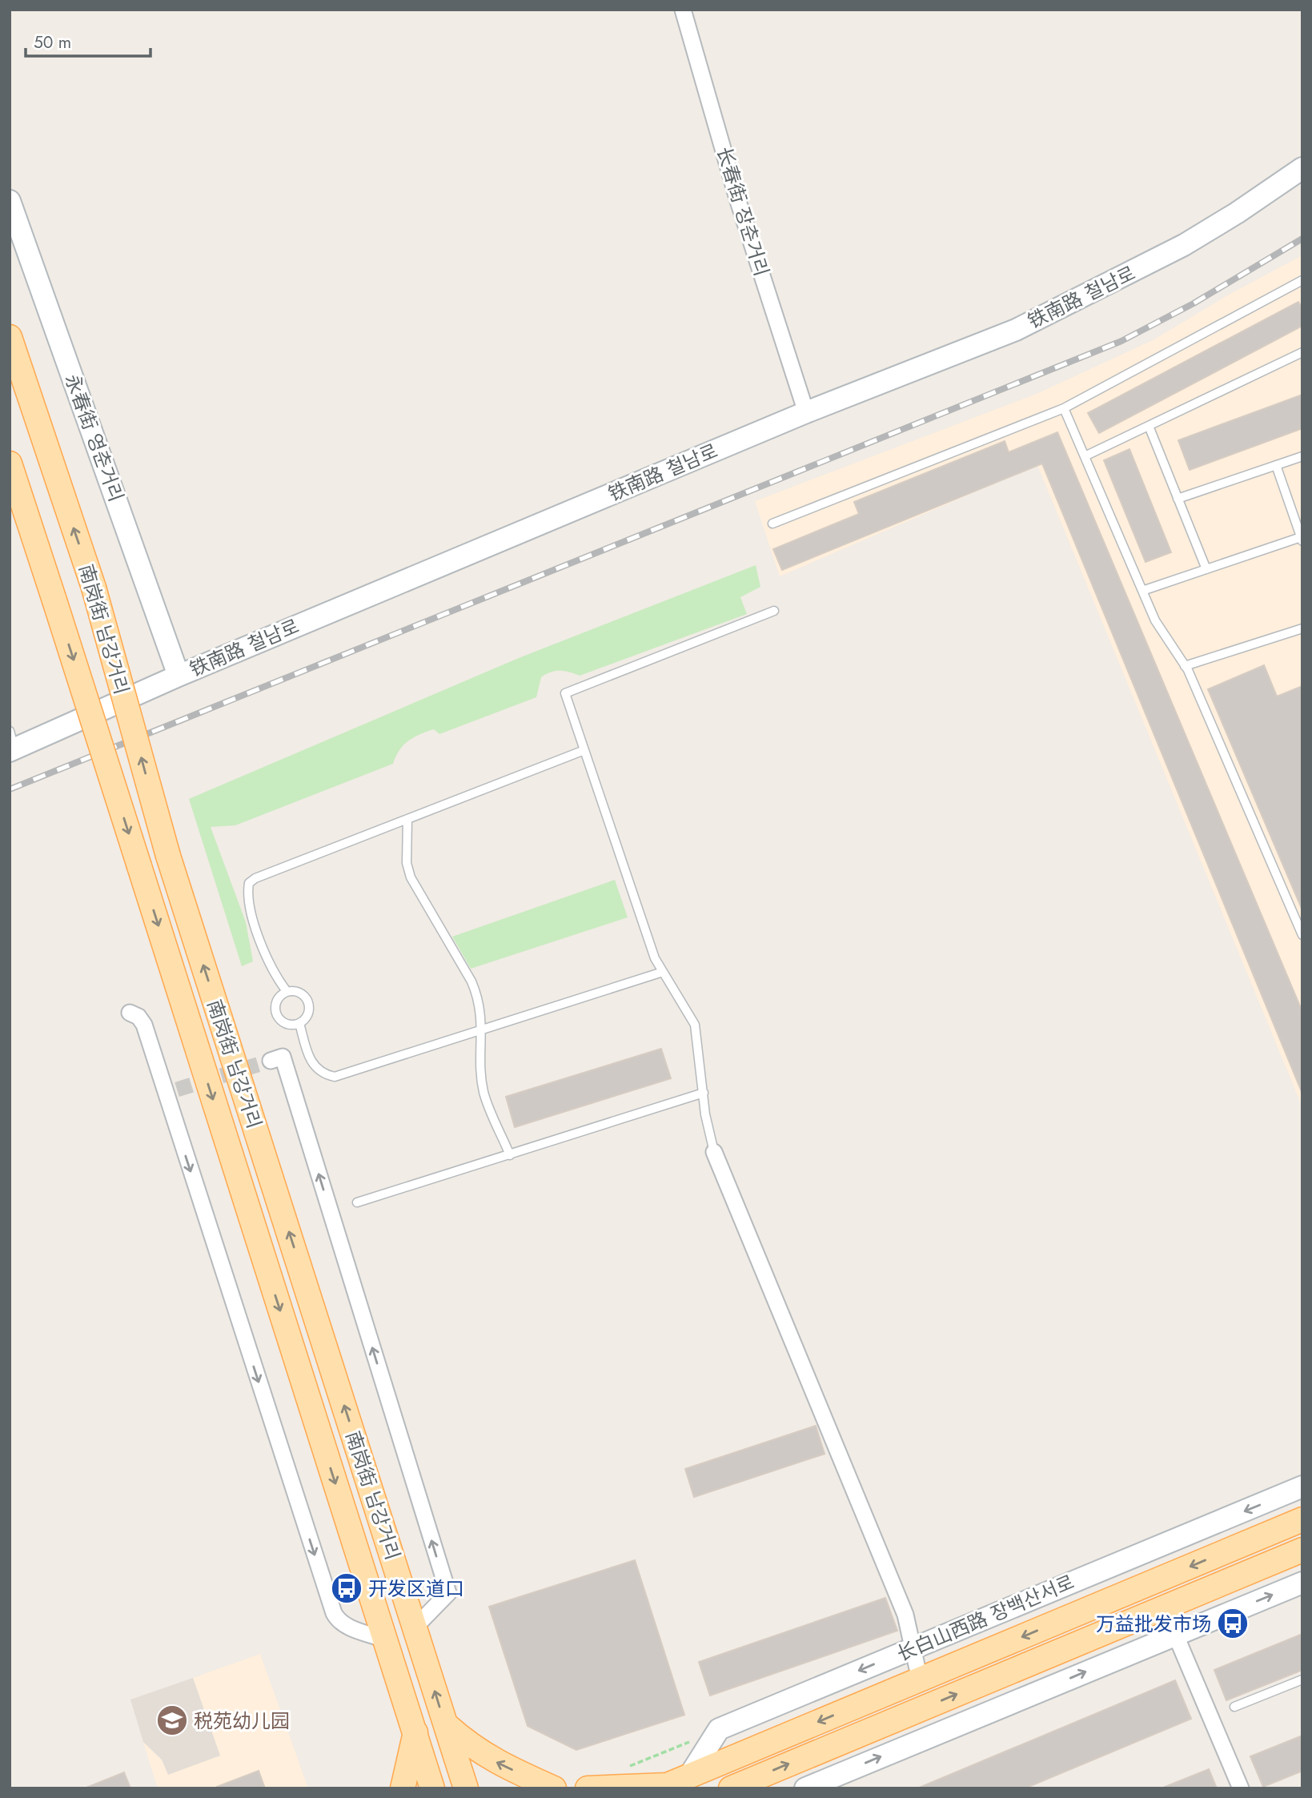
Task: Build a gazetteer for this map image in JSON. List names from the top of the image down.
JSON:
{
  "streets": {
    "main road": ["南岗街 남강거리", "长白山西路 장백산서로"],
    "street": ["长春街 장춘거리", "铁南路 철남로", "永春街 영춘거리"]
  },
  "crossings": [
    ["长春街 장춘거리", "铁南路 철남로"],
    ["铁南路 철남로", "永春街 영춘거리"]
  ],
  "places": {
    "bus stop": ["开发区道口", "万益批发市场"],
    "school or university": ["税苑幼儿园"]
  },
  "scale_bar": "50 m"
}
